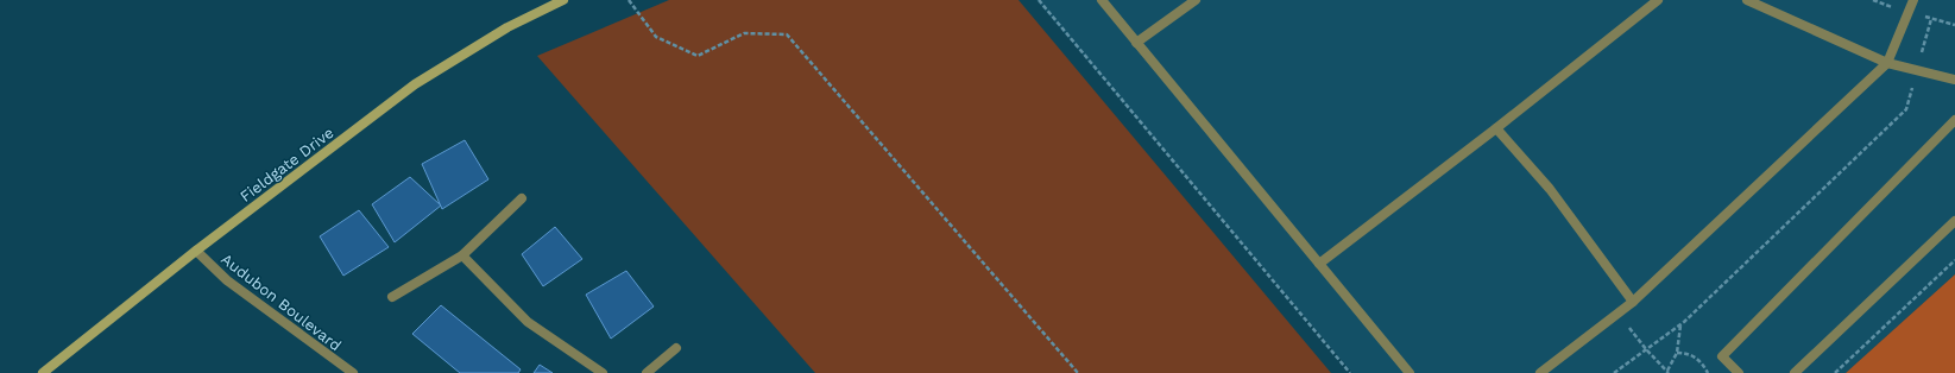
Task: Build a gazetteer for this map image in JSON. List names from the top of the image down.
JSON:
{
  "streets": {
    "street": ["Fieldgate Drive", "Audubon Boulevard"]
  },
  "crossings": [
    ["Fieldgate Drive", "Audubon Boulevard"]
  ]
}
